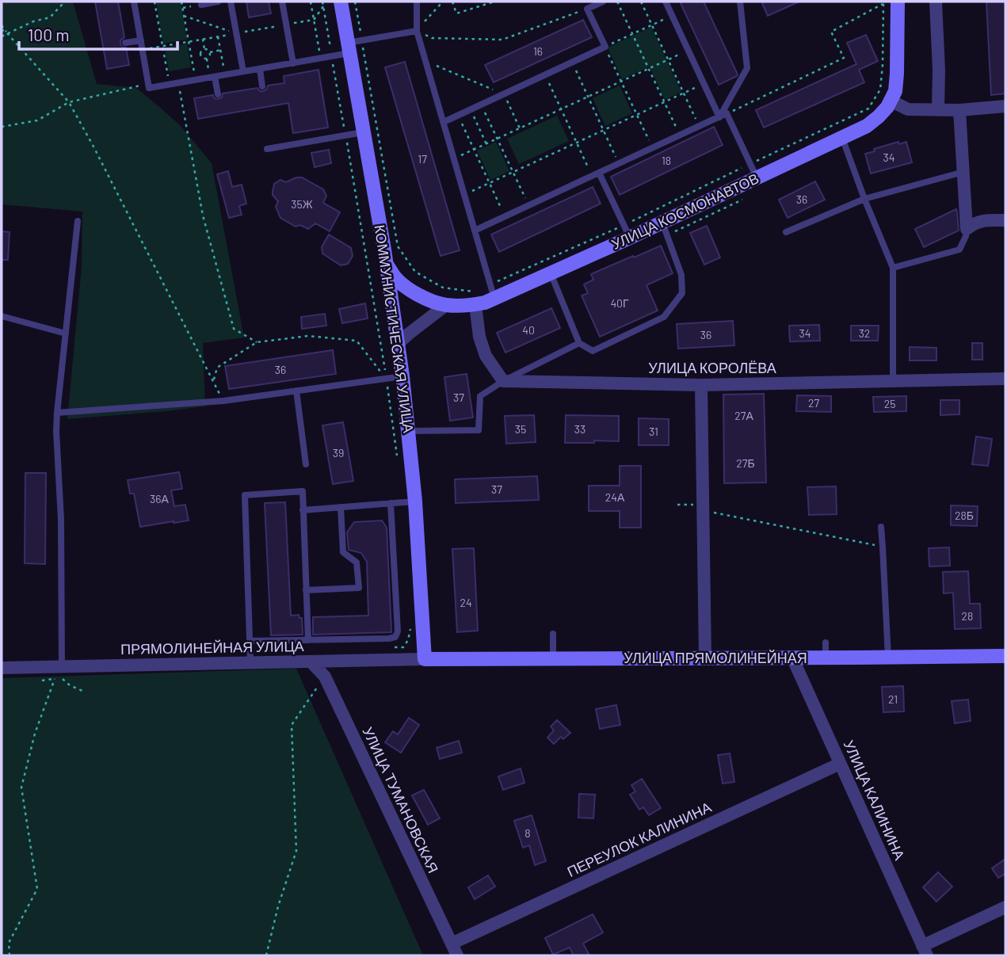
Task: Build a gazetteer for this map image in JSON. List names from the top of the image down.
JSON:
{
  "streets": {
    "street": [
      "УЛИЦА КОСМОНАВТОВ",
      "КОММУНИСТИЧЕСКАЯ УЛИЦА",
      "УЛИЦА КОРОЛЁВА",
      "ПРЯМОЛИНЕЙНАЯ УЛИЦА",
      "УЛИЦА ПРЯМОЛИНЕЙНАЯ",
      "УЛИЦА ТУМАНОВСКАЯ",
      "УЛИЦА КАЛИНИНА",
      "ПЕРЕУЛОК КАЛИНИНА"
    ]
  },
  "crossings": [
    ["УЛИЦА КОСМОНАВТОВ", "КОММУНИСТИЧЕСКАЯ УЛИЦА"],
    ["КОММУНИСТИЧЕСКАЯ УЛИЦА", "ПРЯМОЛИНЕЙНАЯ УЛИЦА"],
    ["КОММУНИСТИЧЕСКАЯ УЛИЦА", "УЛИЦА ПРЯМОЛИНЕЙНАЯ"],
    ["ПРЯМОЛИНЕЙНАЯ УЛИЦА", "УЛИЦА ПРЯМОЛИНЕЙНАЯ"],
    ["ПРЯМОЛИНЕЙНАЯ УЛИЦА", "УЛИЦА ТУМАНОВСКАЯ"],
    ["УЛИЦА ПРЯМОЛИНЕЙНАЯ", "УЛИЦА КАЛИНИНА"],
    ["УЛИЦА ТУМАНОВСКАЯ", "ПЕРЕУЛОК КАЛИНИНА"],
    ["УЛИЦА КАЛИНИНА", "ПЕРЕУЛОК КАЛИНИНА"]
  ],
  "house_numbers": [
    "16",
    "34",
    "17",
    "18",
    "36",
    "35Ж",
    "40Г",
    "40",
    "34",
    "32",
    "36",
    "36",
    "37",
    "27",
    "25",
    "27А",
    "35",
    "33",
    "31",
    "39",
    "27Б",
    "37",
    "24А",
    "36А",
    "28Б",
    "24",
    "28",
    "21",
    "8"
  ],
  "scale_bar": "100 m"
}
